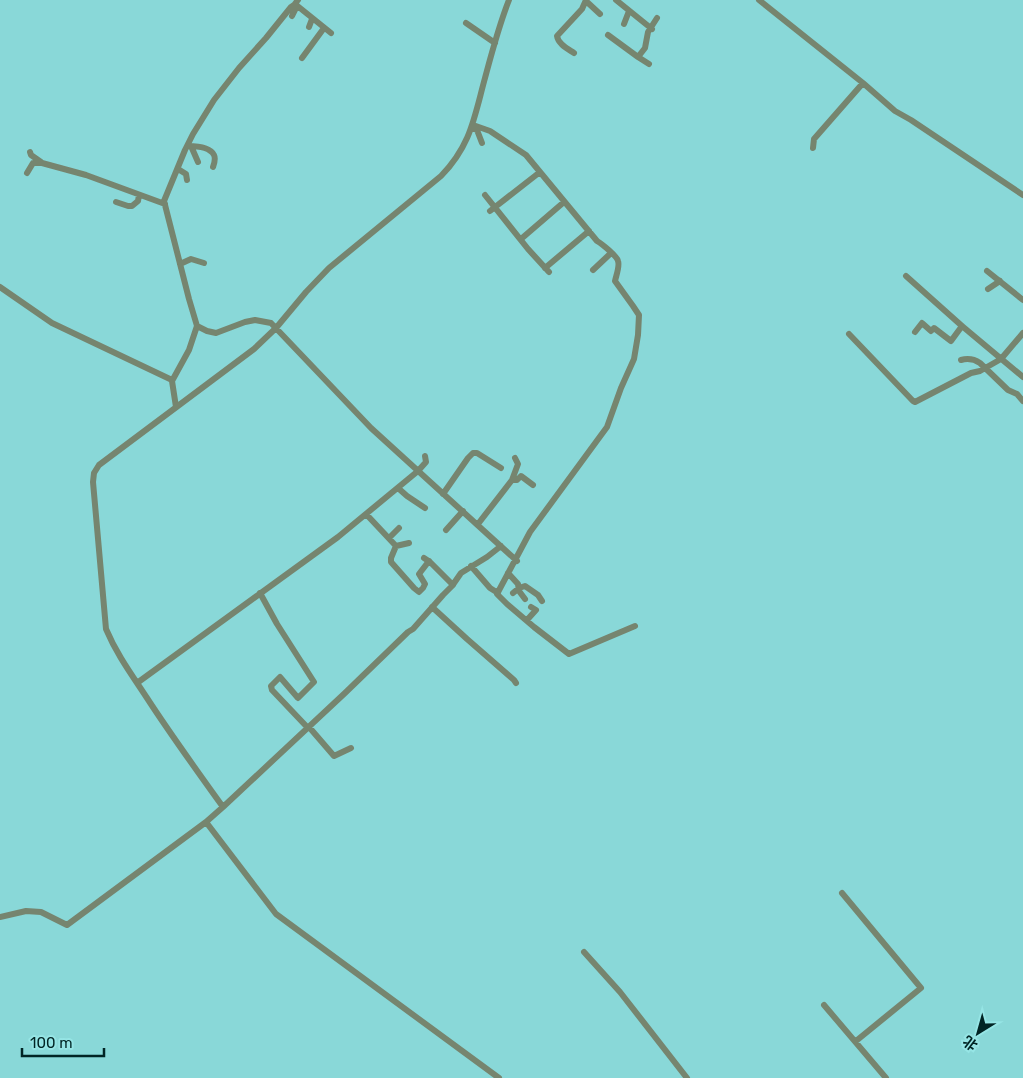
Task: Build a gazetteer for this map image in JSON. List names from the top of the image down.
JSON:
{
  "scale_bar": "100 m",
  "north": "bottom left"
}
